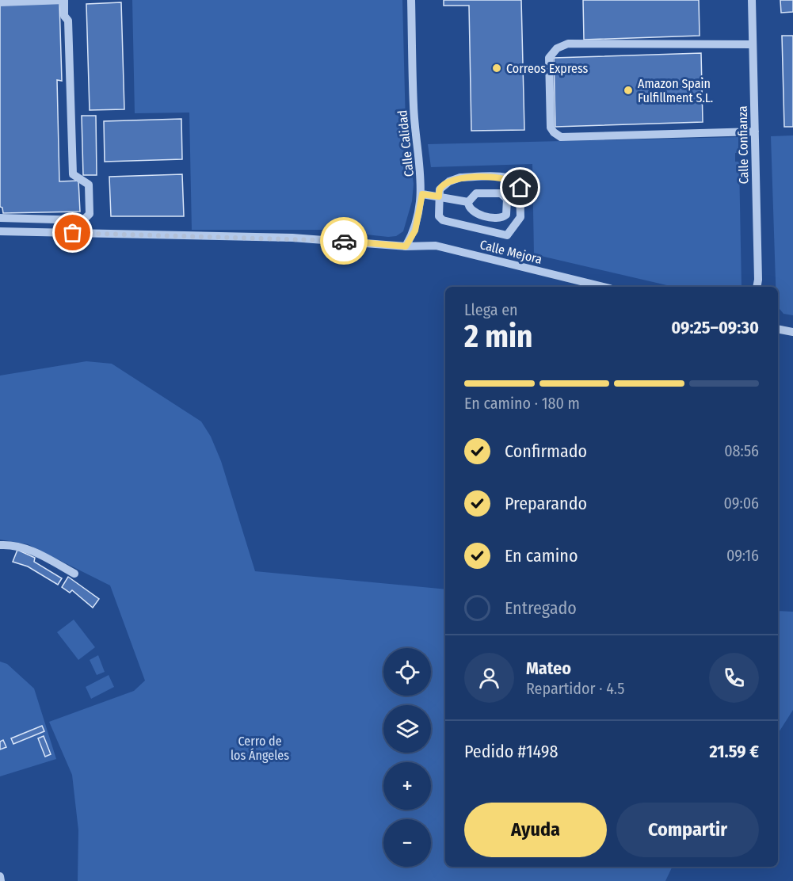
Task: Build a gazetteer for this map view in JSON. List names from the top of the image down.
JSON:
{
  "streets": {
    "street": ["Calle Calidad", "Calle Confianza", "Calle Mejora"]
  },
  "crossings": [
    ["Calle Calidad", "Calle Mejora"]
  ],
  "parks": ["Cerro de los Ángeles"],
  "places": ["Correos Express", "Amazon Spain Fulfillment S.L."],
  "page": {
    "heading": ["2 min", "Llega en", "09:25–09:30"],
    "panel": [
      "Mateo",
      "Repartidor · 4.5",
      "Pedido #1498",
      "21.59 €"
    ],
    "bar": "En camino · 180 m",
    "list": [
      ["Confirmado", "08:56"],
      ["Preparando", "09:06"],
      ["En camino", "09:16"],
      "Entregado"
    ],
    "map_buttons": ["+", "−"],
    "buttons": ["Ayuda", "Compartir"]
  }
}
